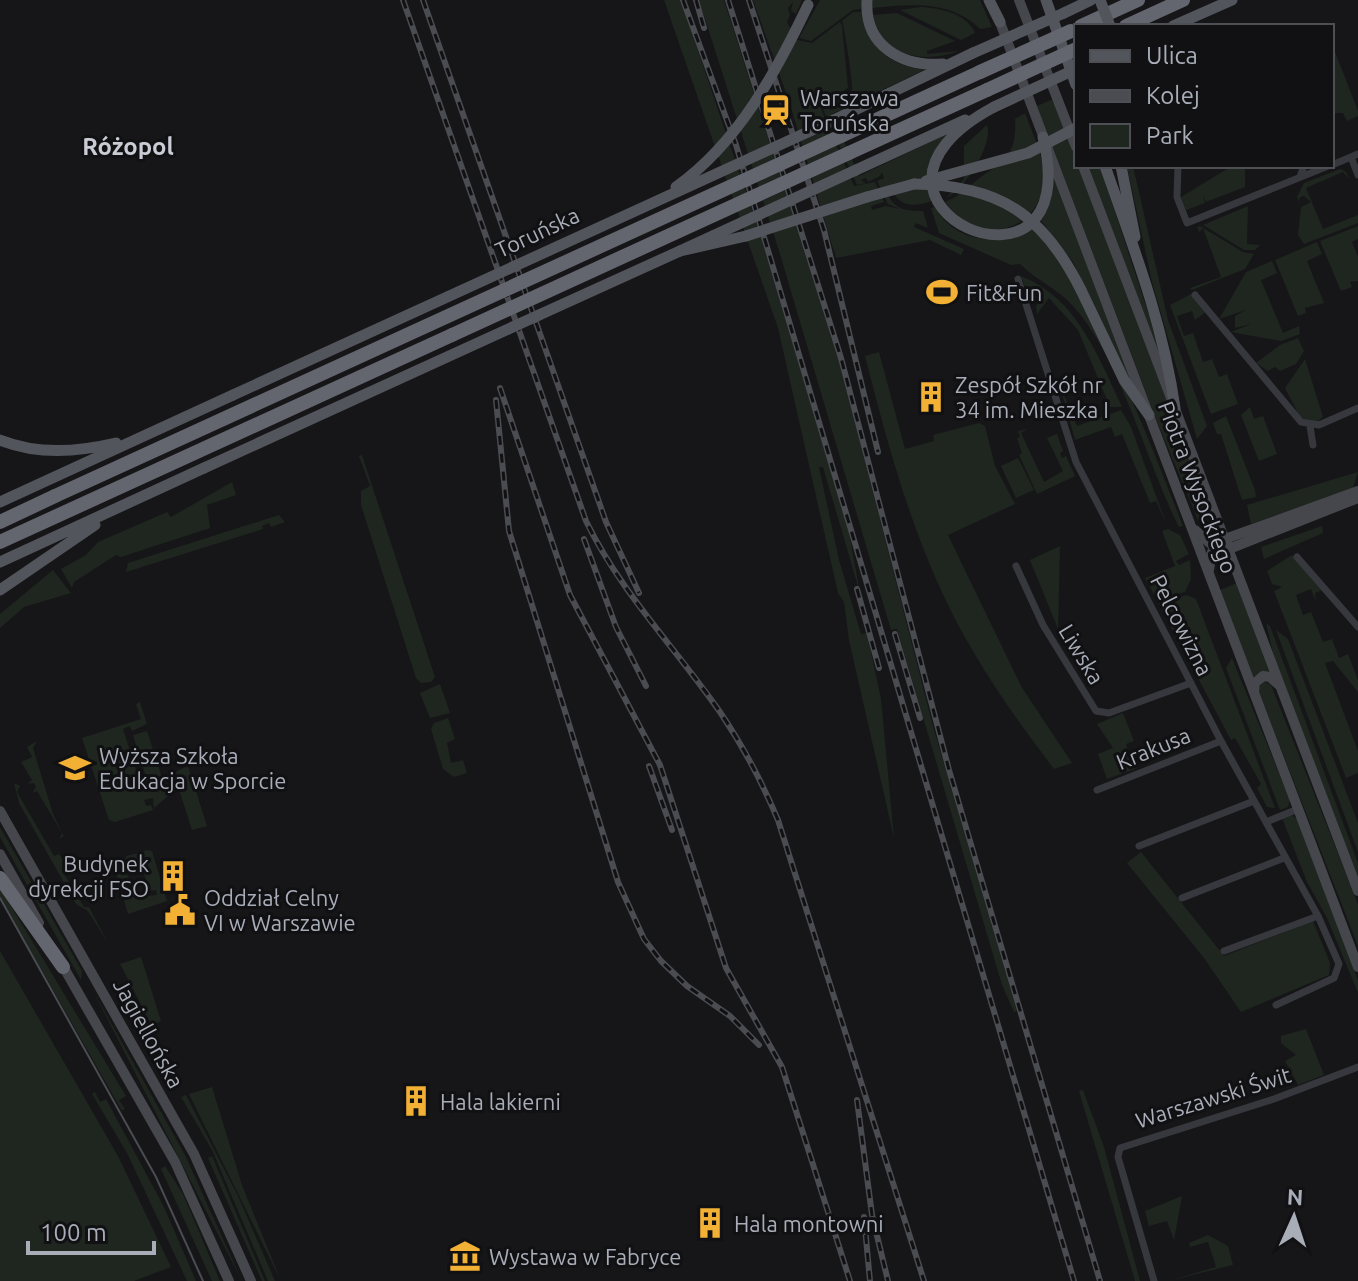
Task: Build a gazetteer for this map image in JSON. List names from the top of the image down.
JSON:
{
  "streets": {
    "highway": ["Toruńska"],
    "main road": ["Piotra Wysockiego", "Jagiellońska"],
    "street": [
      "Pelcowizna",
      "Liwska",
      "Krakusa",
      "Warszawski Świt"
    ]
  },
  "crossings": [
    ["Pelcowizna", "Liwska"],
    ["Pelcowizna", "Krakusa"]
  ],
  "districts": ["Różopol"],
  "places": {
    "station": ["Warszawa Toruńska"],
    "sports": ["Fit&Fun"],
    "building": [
      "Zespół Szkół nr 34 im. Mieszka I",
      "Budynek dyrekcji FSO",
      "Hala lakierni",
      "Hala montowni"
    ],
    "school or university": ["Wyższa Szkoła Edukacja w Sporcie"],
    "public building": ["Oddział Celny VI w Warszawie"],
    "museum": ["Wystawa w Fabryce"]
  },
  "legend": ["Ulica", "Kolej", "Park"],
  "scale_bar": "100 m",
  "north": "top"
}
